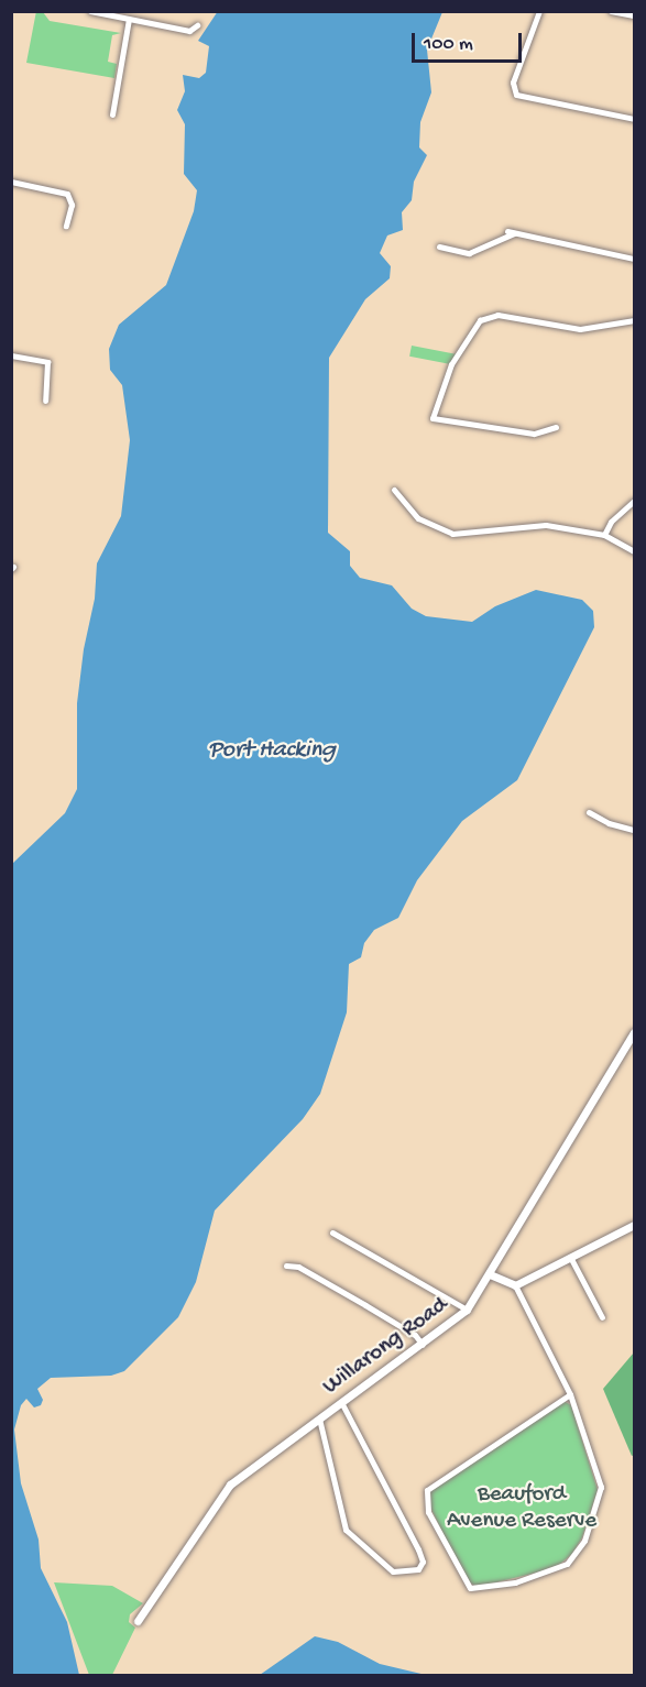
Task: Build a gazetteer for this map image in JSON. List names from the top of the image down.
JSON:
{
  "streets": {
    "street": ["Willarong Road"]
  },
  "water": ["Port Hacking"],
  "parks": ["Beauford Avenue Reserve"],
  "scale_bar": "100 m"
}
